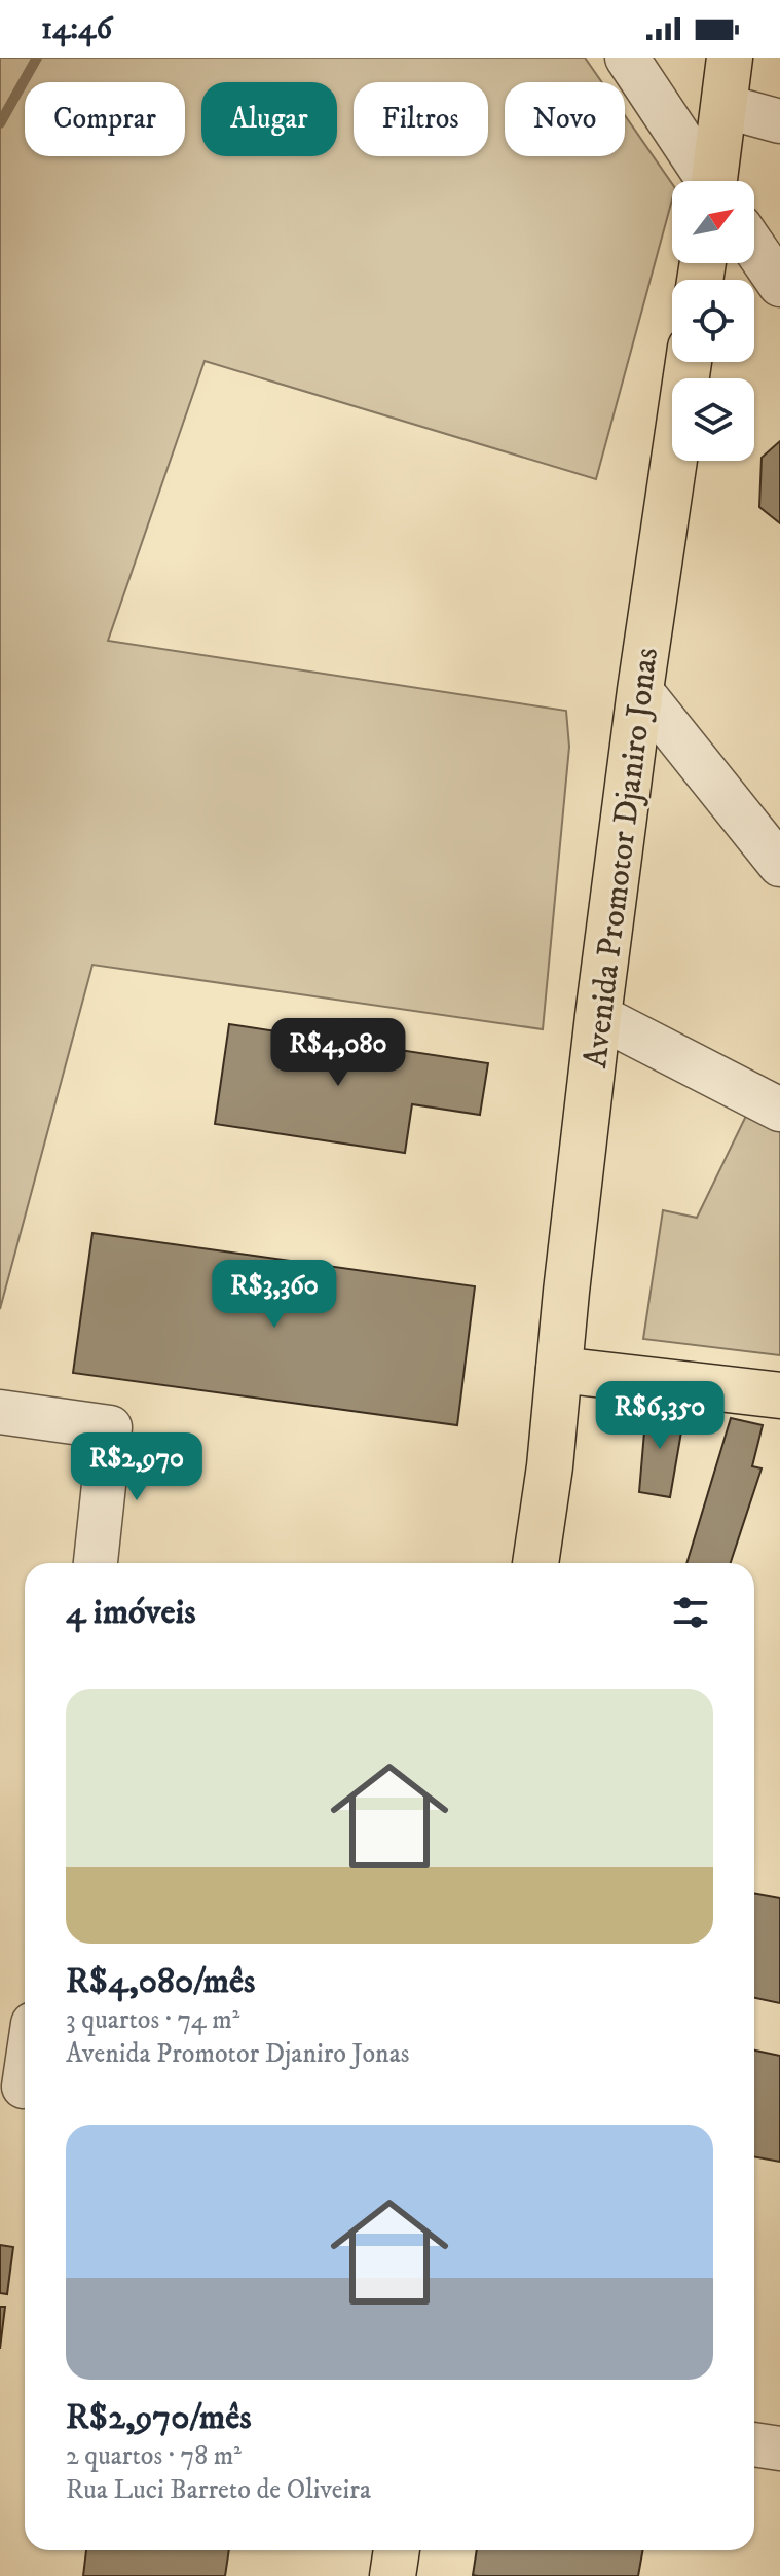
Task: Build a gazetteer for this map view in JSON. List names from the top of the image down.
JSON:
{
  "streets": {
    "main road": ["Avenida Promotor Djaniro Jonas"]
  },
  "north": "top right",
  "page": {
    "status": "14:46",
    "chip": [
      "Comprar",
      "Alugar",
      "Filtros",
      "Novo"
    ],
    "price": [
      "R$4,080",
      "R$3,360",
      "R$6,350",
      "R$2,970"
    ],
    "heading": "4 imóveis",
    "list": [
      {
        "name": "R$4,080/mês",
        "note": "3 quartos · 74 m² · Avenida Promotor Djaniro Jonas"
      },
      {
        "name": "R$2,970/mês",
        "note": "2 quartos · 78 m² · Rua Luci Barreto de Oliveira"
      }
    ]
  }
}
